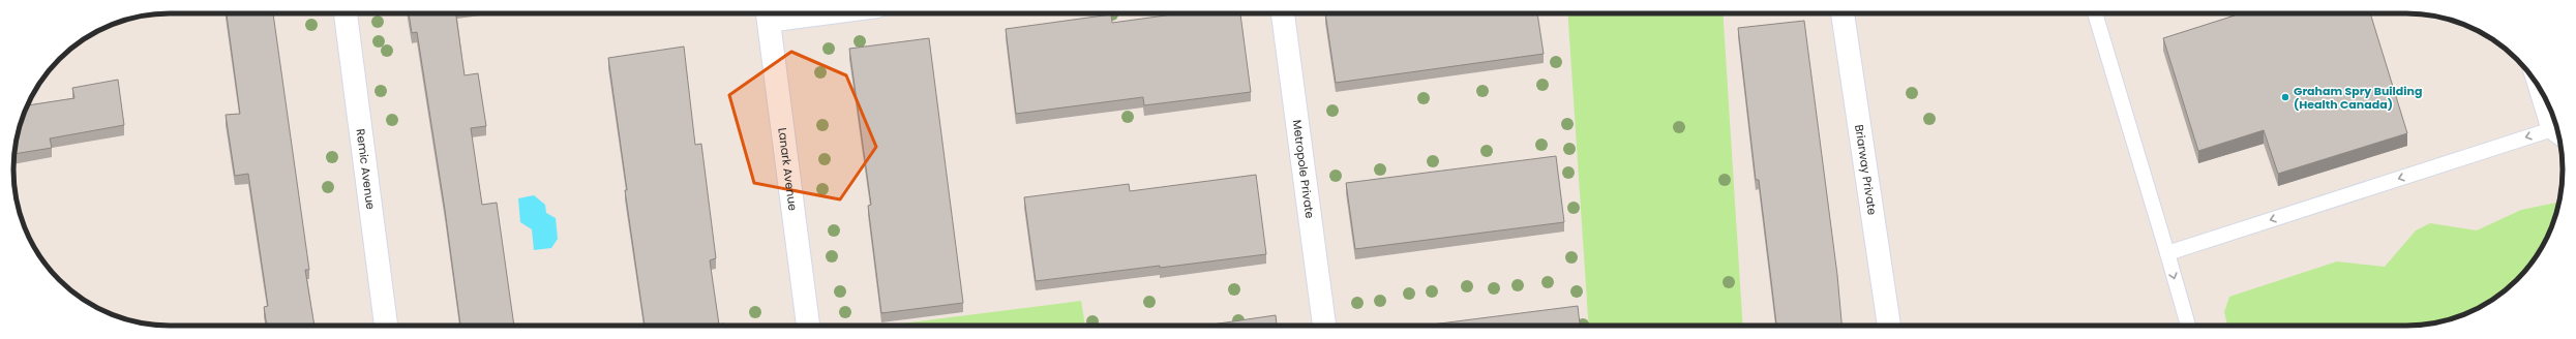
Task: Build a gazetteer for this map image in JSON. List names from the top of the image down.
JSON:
{
  "streets": {
    "street": [
      "Remic Avenue",
      "Lanark Avenue",
      "Metropole Private",
      "Briarway Private"
    ]
  },
  "places": ["Graham Spry Building (Health Canada)"]
}
